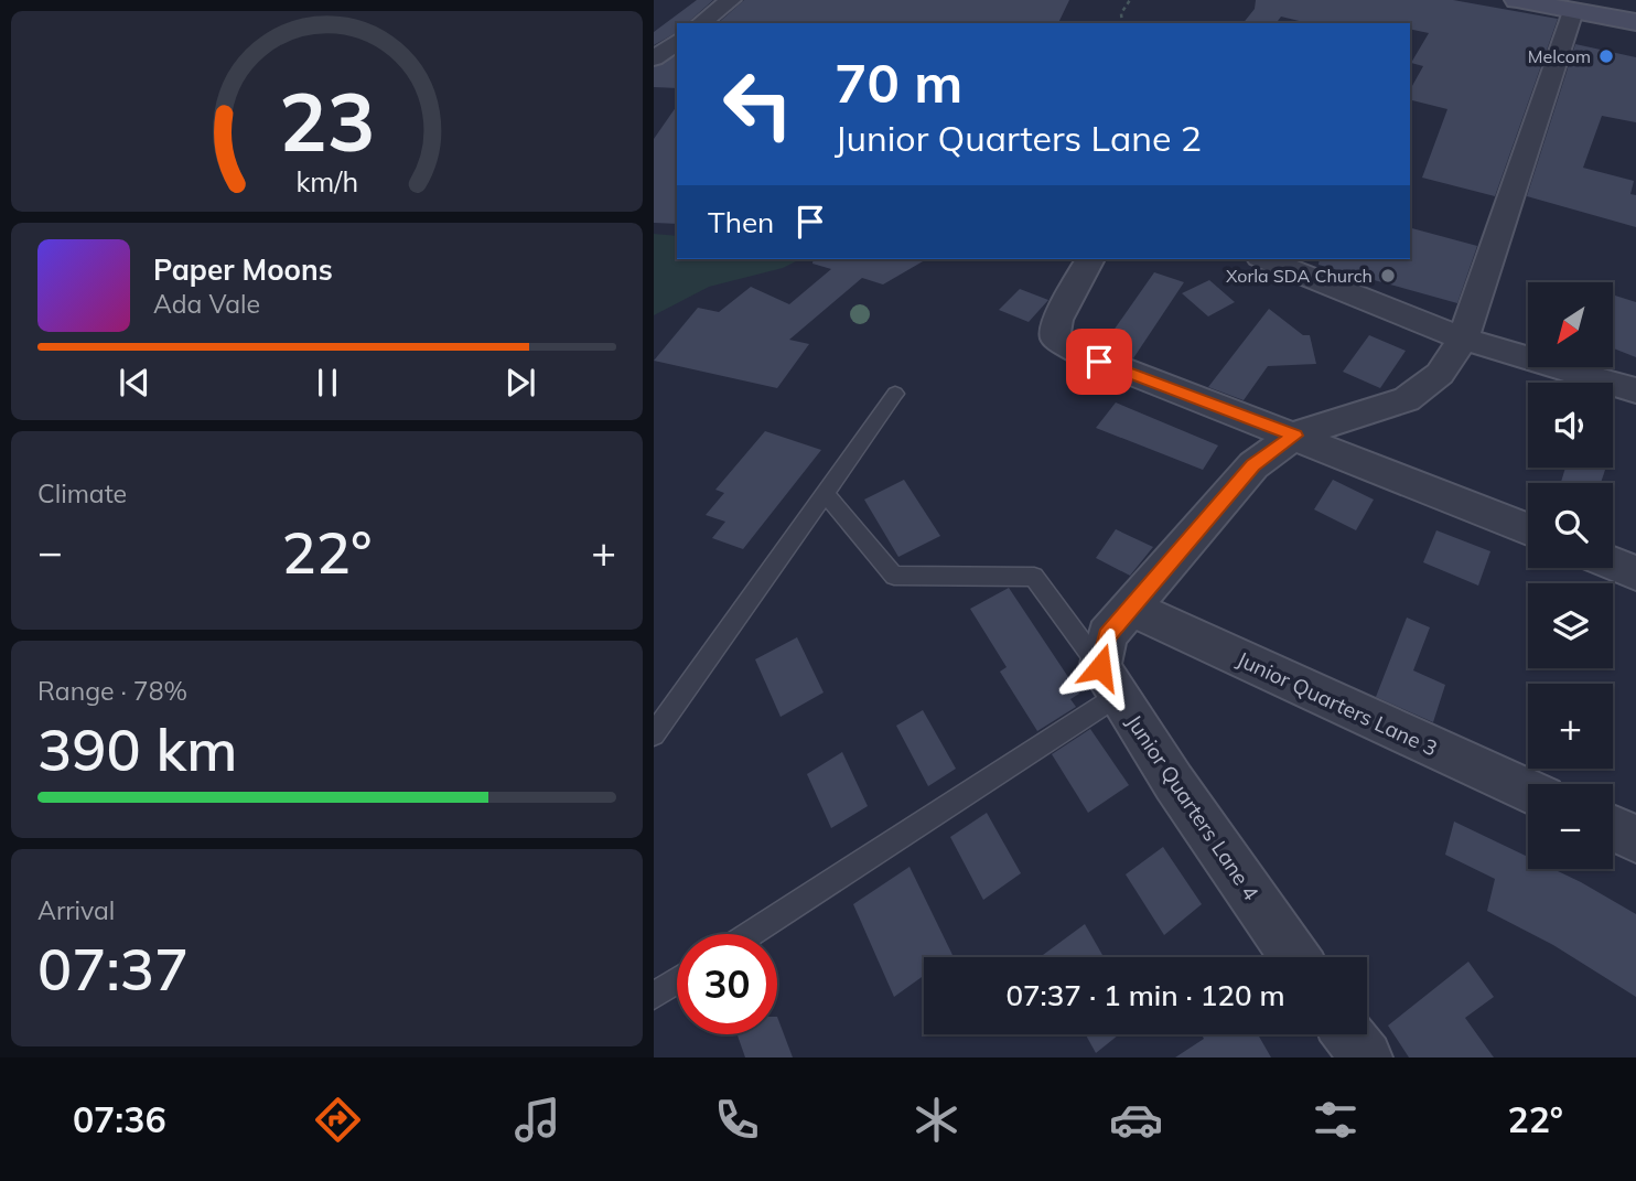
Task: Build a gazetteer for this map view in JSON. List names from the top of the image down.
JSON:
{
  "streets": {
    "street": ["Junior Quarters Lane 3", "Junior Quarters Lane 4"]
  },
  "places": ["Melcom", "Xorla SDA Church"],
  "north": "bottom left",
  "page": {
    "turn": ["70 m", "Junior Quarters Lane 2"],
    "then": "Then",
    "song": ["Paper Moons", "Ada Vale"],
    "map_buttons": ["+", "−"],
    "tile": [
      "Climate",
      ["Range · 78%", "390 km"],
      ["Arrival", "07:37"]
    ],
    "heat": ["−", "22°", "+"],
    "limit": "30",
    "trip": "07:37 · 1 min · 120 m",
    "tabs": ["07:36", "22°"],
    "gauge": ["23", "km/h"]
  }
}
